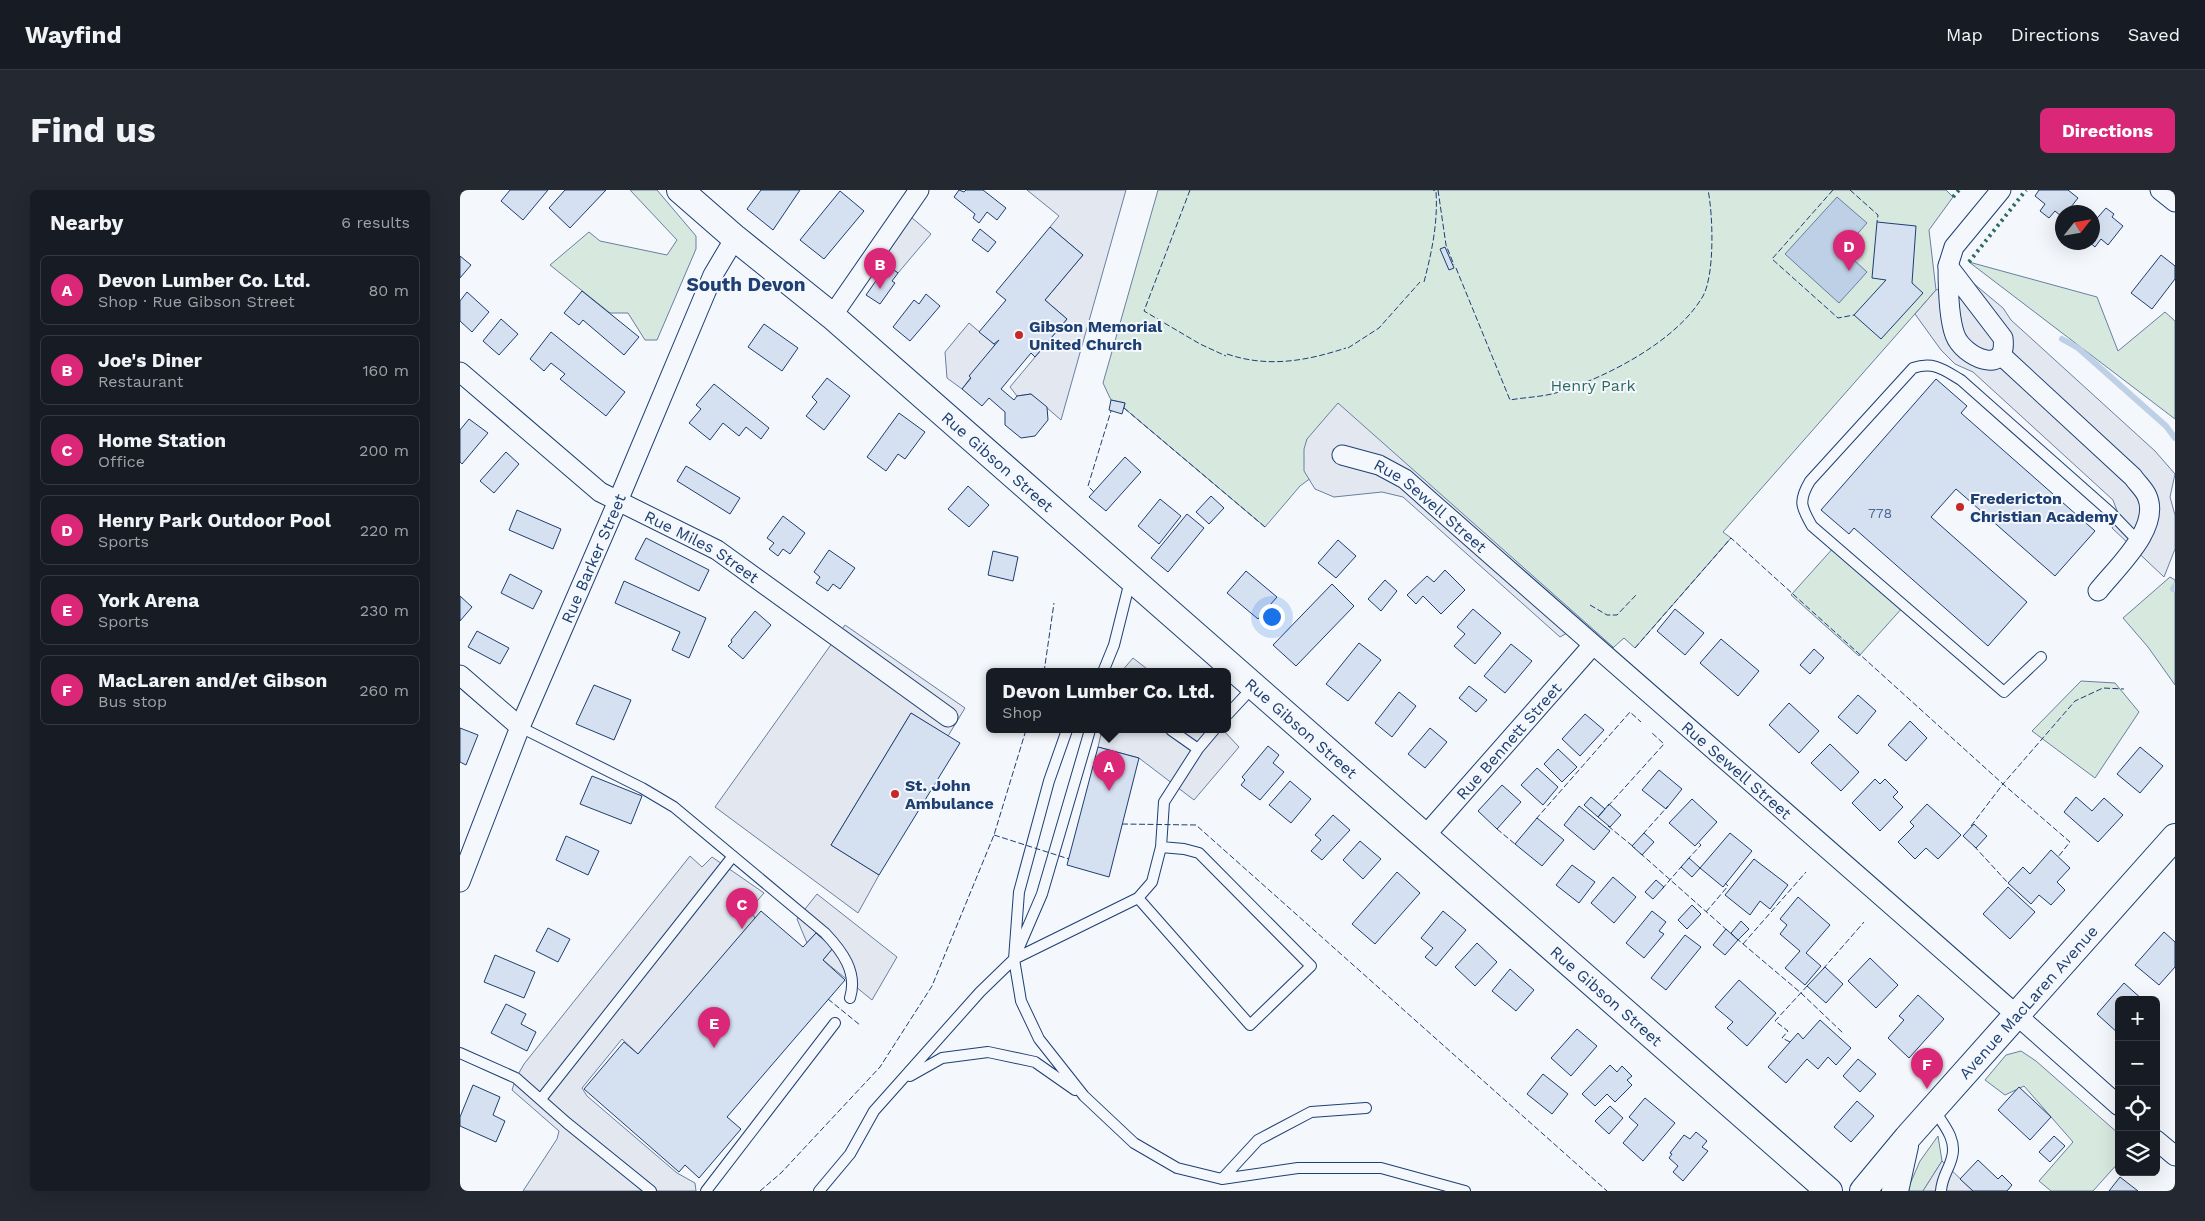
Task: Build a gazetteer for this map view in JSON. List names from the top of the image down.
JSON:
{
  "streets": {
    "main road": ["Rue Gibson Street", "Avenue MacLaren Avenue"],
    "street": [
      "Rue Sewell Street",
      "Rue Miles Street",
      "Rue Barker Street",
      "Rue Bennett Street"
    ]
  },
  "crossings": [
    ["Rue Gibson Street", "Rue Barker Street"],
    ["Rue Gibson Street", "Rue Bennett Street"],
    ["Rue Sewell Street", "Rue Bennett Street"],
    ["Rue Sewell Street", "Avenue MacLaren Avenue"],
    ["Rue Miles Street", "Rue Barker Street"]
  ],
  "districts": ["South Devon"],
  "parks": ["Henry Park"],
  "places": ["Gibson Memorial United Church", "Fredericton Christian Academy", "St. John Ambulance"],
  "house_numbers": ["778"],
  "north": "top right",
  "page": {
    "header": "Wayfind",
    "nav": ["Map", "Directions", "Saved"],
    "buttons": "Directions",
    "title": "Find us",
    "heading": ["Nearby", "6 results"],
    "pins": [
      "D",
      "B",
      "A",
      "C",
      "E",
      "F"
    ],
    "list": [
      {
        "mark": "A",
        "name": "Devon Lumber Co. Ltd.",
        "note": "Shop · Rue Gibson Street",
        "value": "80 m"
      },
      {
        "mark": "B",
        "name": "Joe's Diner",
        "note": "Restaurant",
        "value": "160 m"
      },
      {
        "mark": "C",
        "name": "Home Station",
        "note": "Office",
        "value": "200 m"
      },
      {
        "mark": "D",
        "name": "Henry Park Outdoor Pool",
        "note": "Sports",
        "value": "220 m"
      },
      {
        "mark": "E",
        "name": "York Arena",
        "note": "Sports",
        "value": "230 m"
      },
      {
        "mark": "F",
        "name": "MacLaren and/et Gibson",
        "note": "Bus stop",
        "value": "260 m"
      }
    ],
    "popup": ["Devon Lumber Co. Ltd.", "Shop"],
    "map_buttons": ["+", "−"]
  }
}
